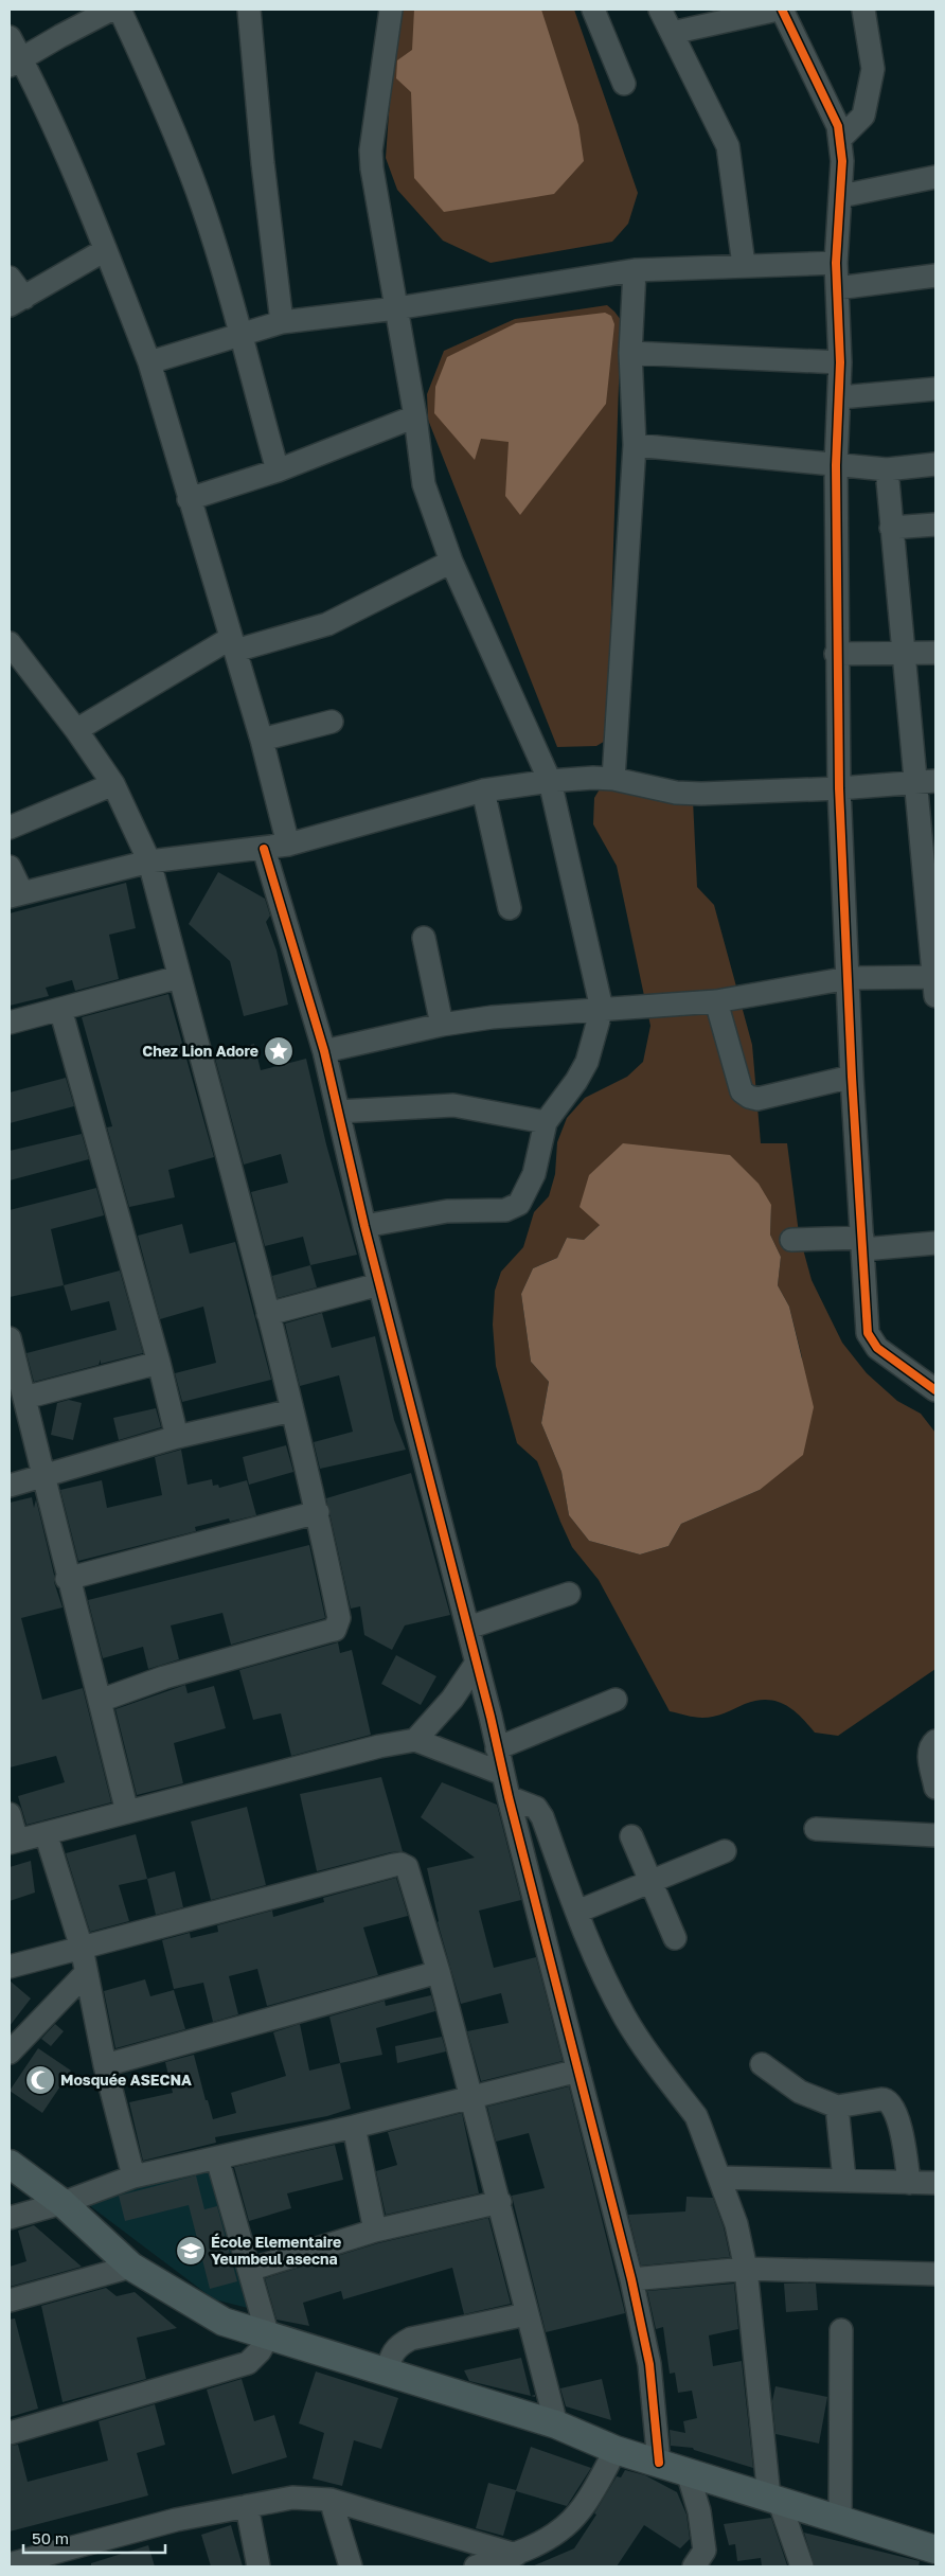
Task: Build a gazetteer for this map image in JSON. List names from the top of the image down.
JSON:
{
  "places": {
    "place": ["Chez Lion Adore"],
    "mosque": ["Mosquée ASECNA"],
    "school or university": ["École Elementaire Yeumbeul asecna"]
  },
  "scale_bar": "50 m"
}
